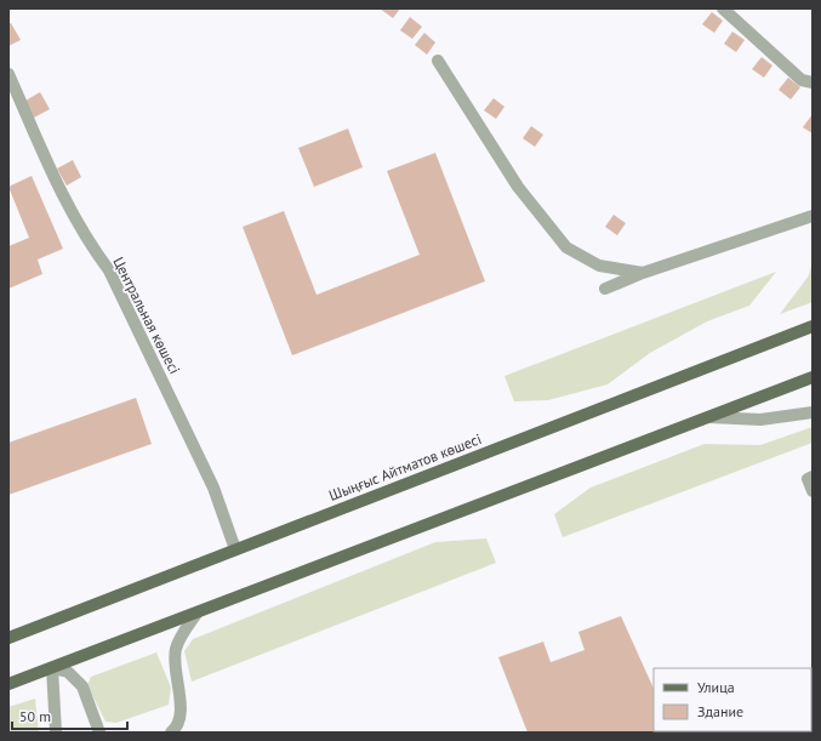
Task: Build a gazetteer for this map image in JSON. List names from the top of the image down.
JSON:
{
  "streets": {
    "main road": ["Шыңғыс Айтматов көшесі"],
    "street": ["Центральная көшесі"]
  },
  "crossings": [
    ["Центральная көшесі", "Шыңғыс Айтматов көшесі"]
  ],
  "legend": ["Улица", "Здание"],
  "scale_bar": "50 m"
}
